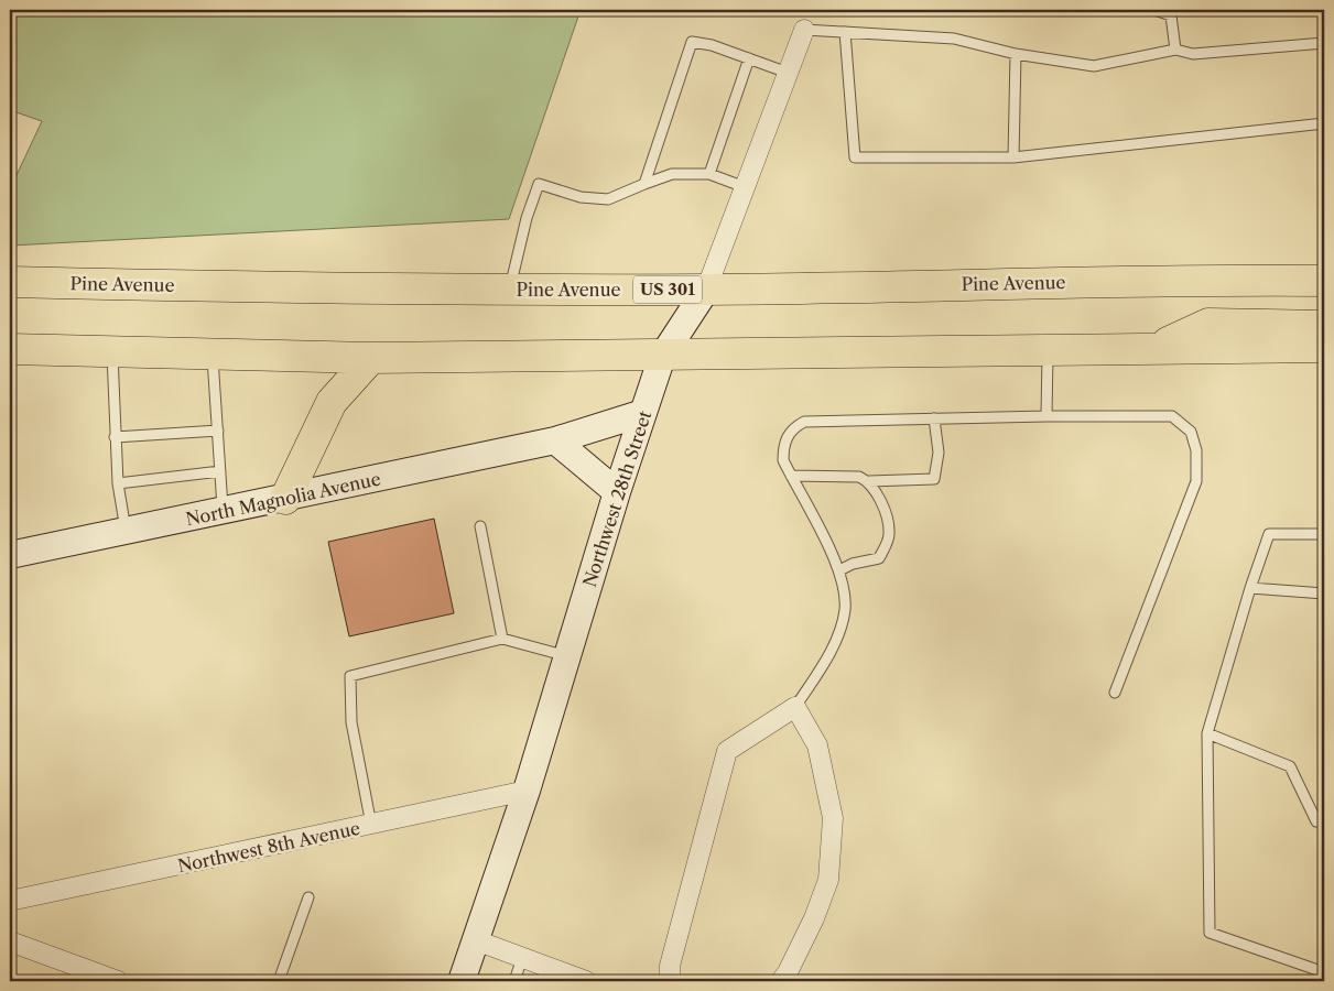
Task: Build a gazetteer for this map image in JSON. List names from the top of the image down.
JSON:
{
  "streets": {
    "highway": ["Pine Avenue", "US 301"],
    "main road": ["North Magnolia Avenue", "Northwest 28th Street"],
    "street": ["Northwest 8th Avenue"]
  },
  "crossings": [
    ["Pine Avenue", "Northwest 28th Street"],
    ["North Magnolia Avenue", "Northwest 28th Street"],
    ["Northwest 28th Street", "Northwest 8th Avenue"]
  ]
}
